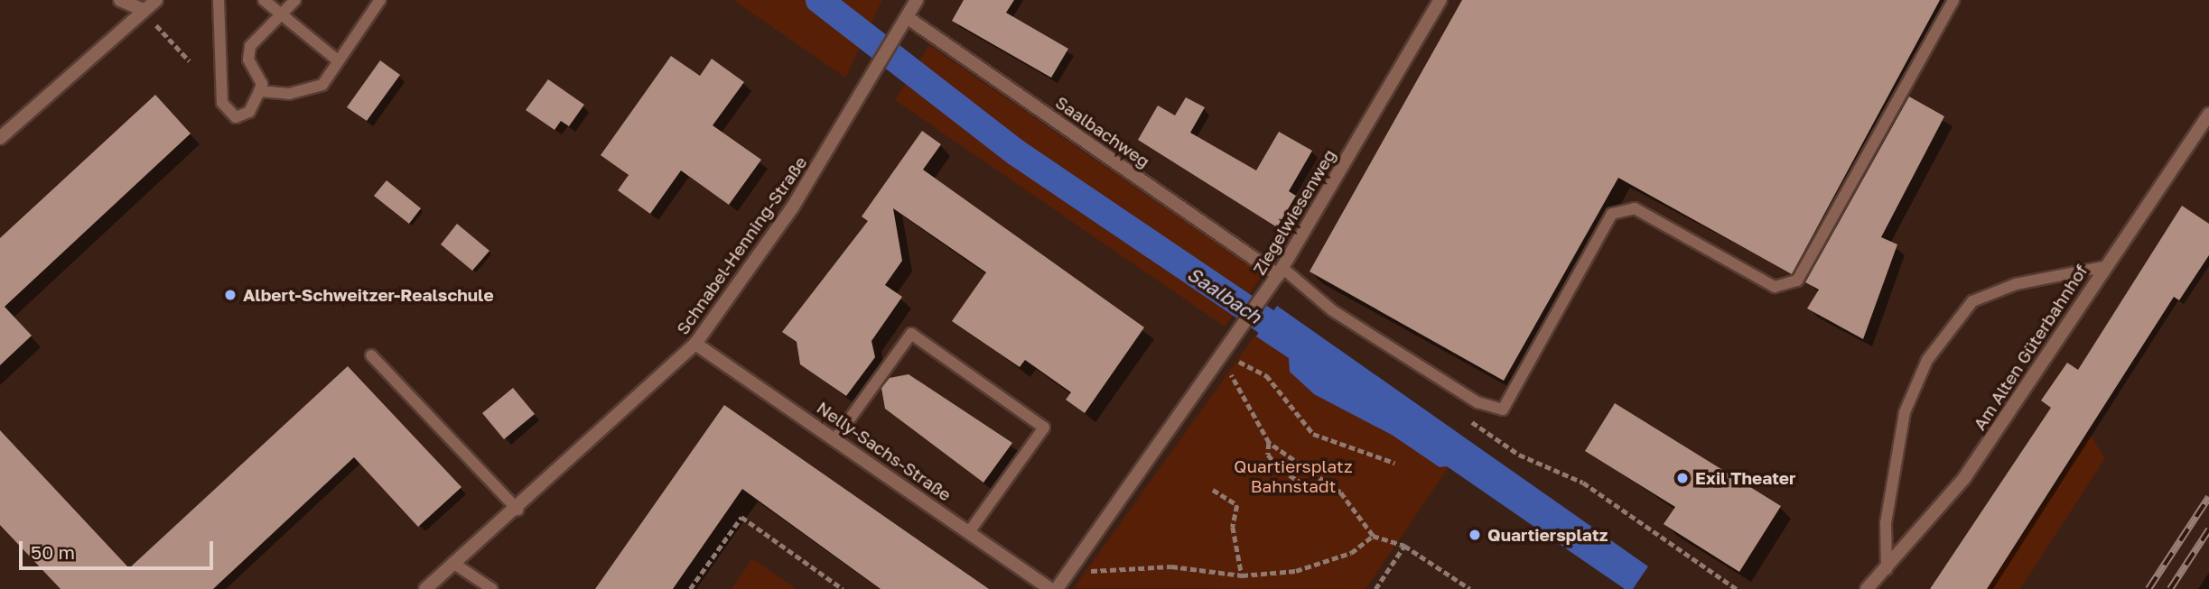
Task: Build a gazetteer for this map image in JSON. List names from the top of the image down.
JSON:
{
  "streets": {
    "street": [
      "Saalbachweg",
      "Ziegelwiesenweg",
      "Schnabel-Henning-Straße",
      "Am Alten Güterbahnhof",
      "Nelly-Sachs-Straße"
    ]
  },
  "crossings": [
    ["Saalbachweg", "Ziegelwiesenweg"],
    ["Saalbachweg", "Schnabel-Henning-Straße"],
    ["Schnabel-Henning-Straße", "Nelly-Sachs-Straße"]
  ],
  "water": ["Saalbach"],
  "parks": ["Quartiersplatz Bahnstadt"],
  "places": ["Albert-Schweitzer-Realschule", "Exil Theater", "Quartiersplatz"],
  "scale_bar": "50 m"
}
